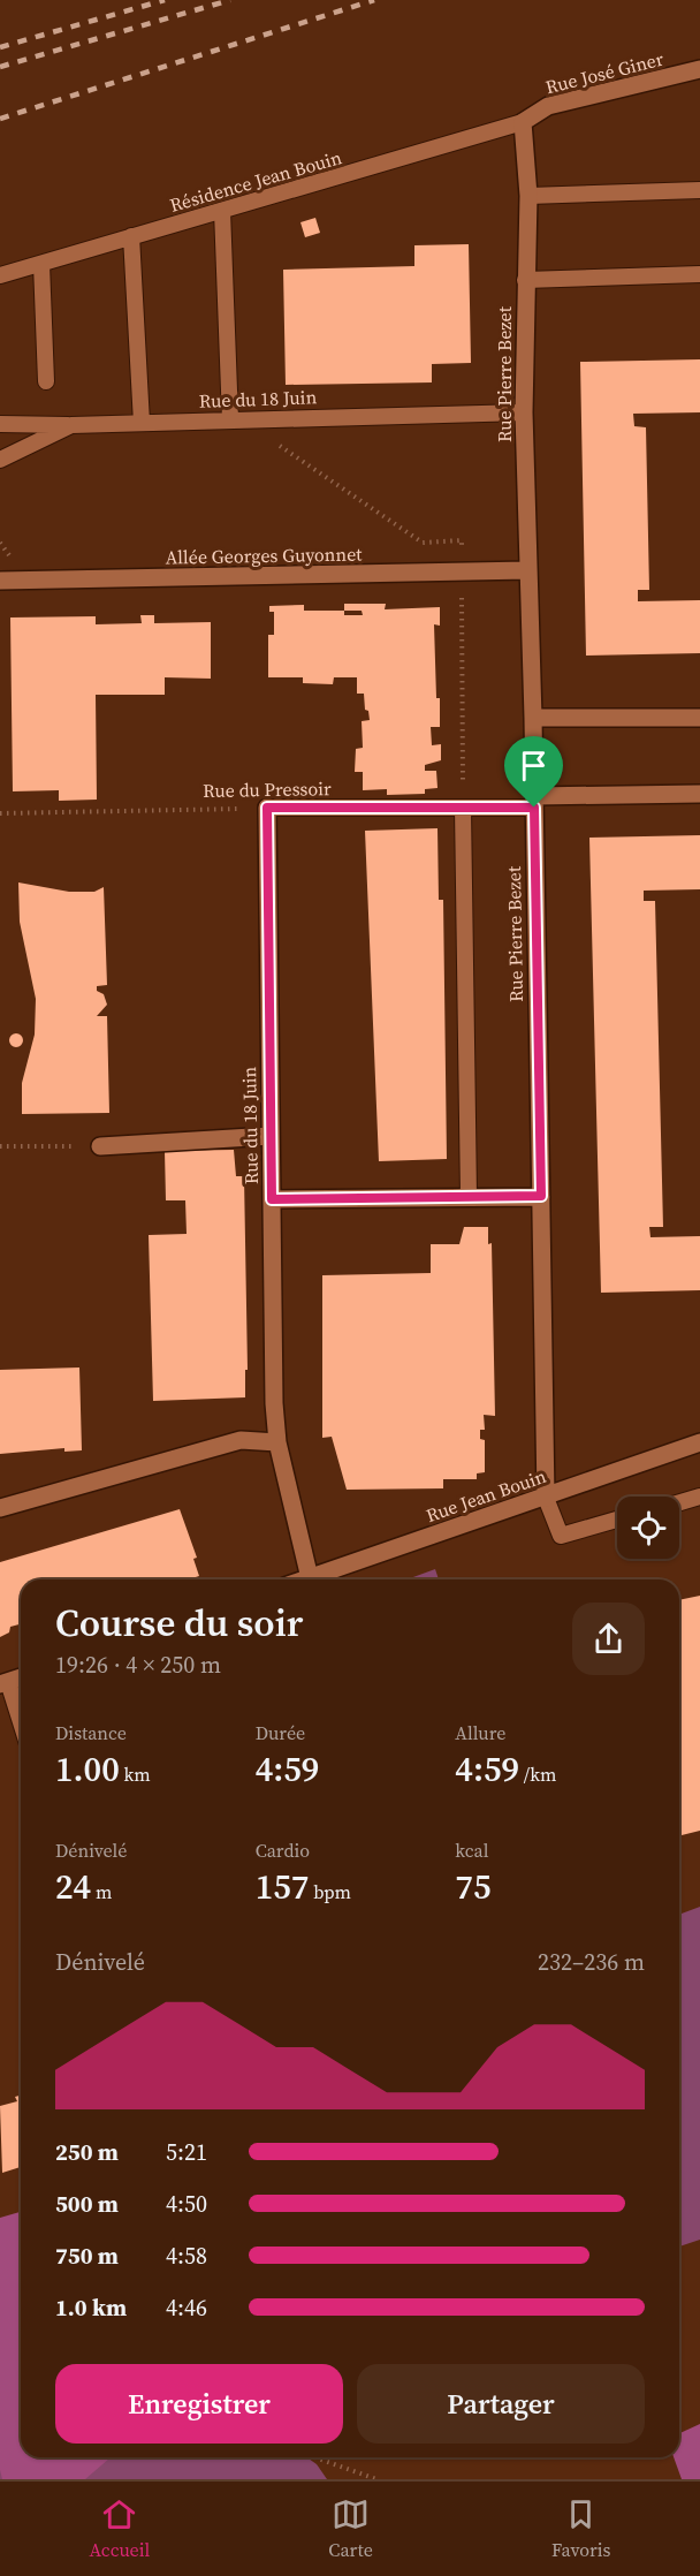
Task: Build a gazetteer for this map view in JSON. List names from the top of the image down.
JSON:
{
  "streets": {
    "street": [
      "Rue José Giner",
      "Rue Pierre Bezet",
      "Rue du 18 Juin",
      "Allée Georges Guyonnet",
      "Rue Jean Bouin"
    ],
    "lane": ["Résidence Jean Bouin", "Rue du Pressoir"]
  },
  "crossings": [
    ["Rue José Giner", "Résidence Jean Bouin"],
    ["Rue José Giner", "Rue Pierre Bezet"],
    ["Résidence Jean Bouin", "Rue Pierre Bezet"],
    ["Rue Pierre Bezet", "Rue du 18 Juin"],
    ["Rue Pierre Bezet", "Allée Georges Guyonnet"],
    ["Rue Pierre Bezet", "Rue du Pressoir"],
    ["Rue Pierre Bezet", "Rue Jean Bouin"],
    ["Rue du 18 Juin", "Rue du Pressoir"],
    ["Rue du 18 Juin", "Rue Jean Bouin"]
  ],
  "page": {
    "heading": ["Course du soir", "19:26 · 4 × 250 m"],
    "stats": [
      ["Distance", "1.00 km"],
      ["Durée", "4:59"],
      ["Allure", "4:59 /km"],
      ["Dénivelé", "24 m"],
      ["Cardio", "157 bpm"],
      ["kcal", "75"]
    ],
    "chart": ["Dénivelé", "232–236 m"],
    "list": [
      {
        "name": "250 m",
        "note": "5:21"
      },
      {
        "name": "500 m",
        "note": "4:50"
      },
      {
        "name": "750 m",
        "note": "4:58"
      },
      {
        "name": "1.0 km",
        "note": "4:46"
      }
    ],
    "buttons": ["Enregistrer", "Partager"],
    "tabs": ["Accueil", "Carte", "Favoris"]
  }
}
